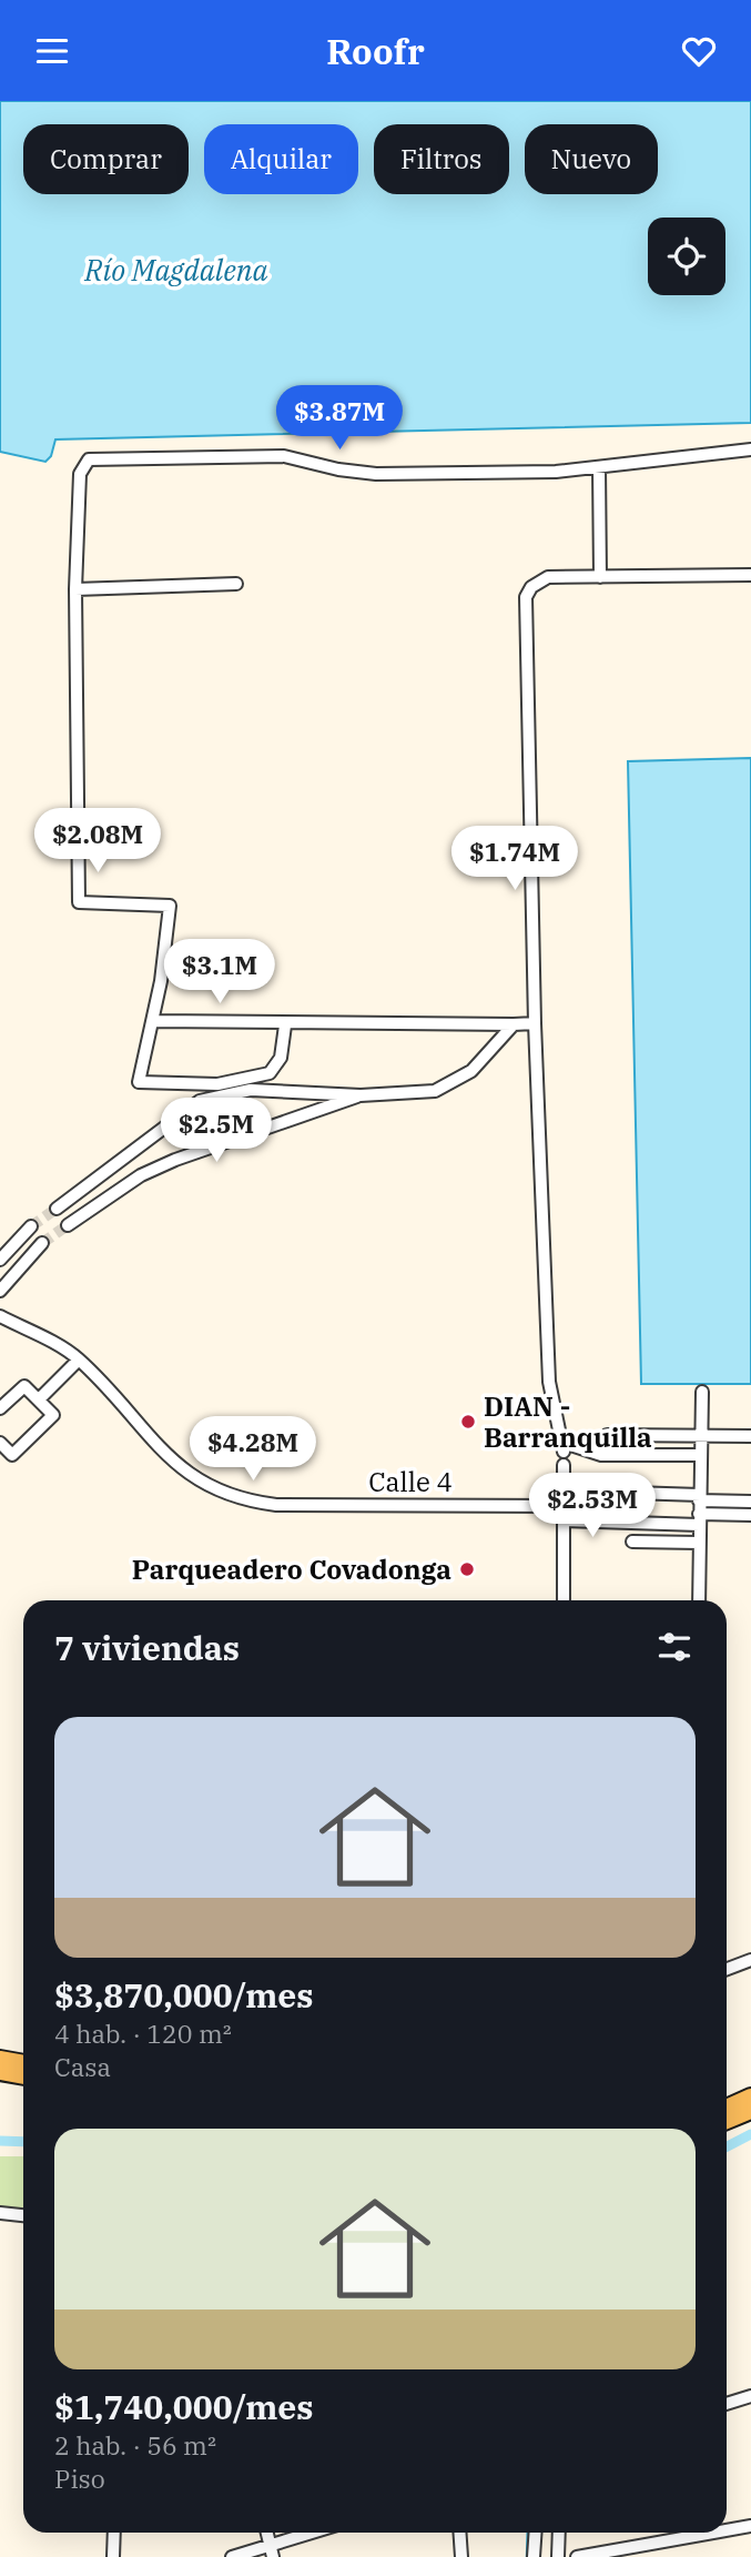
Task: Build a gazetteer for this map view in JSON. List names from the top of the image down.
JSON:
{
  "streets": {
    "street": ["Calle 4"]
  },
  "water": ["Río Magdalena"],
  "places": ["DIAN - Barranquilla", "Parqueadero Covadonga"],
  "page": {
    "header": "Roofr",
    "chip": [
      "Comprar",
      "Alquilar",
      "Filtros",
      "Nuevo"
    ],
    "price": [
      "$3.87M",
      "$2.08M",
      "$1.74M",
      "$3.1M",
      "$2.5M",
      "$4.28M",
      "$2.53M"
    ],
    "heading": "7 viviendas",
    "list": [
      {
        "name": "$3,870,000/mes",
        "note": "4 hab. · 120 m² · Casa"
      },
      {
        "name": "$1,740,000/mes",
        "note": "2 hab. · 56 m² · Piso"
      }
    ]
  }
}
